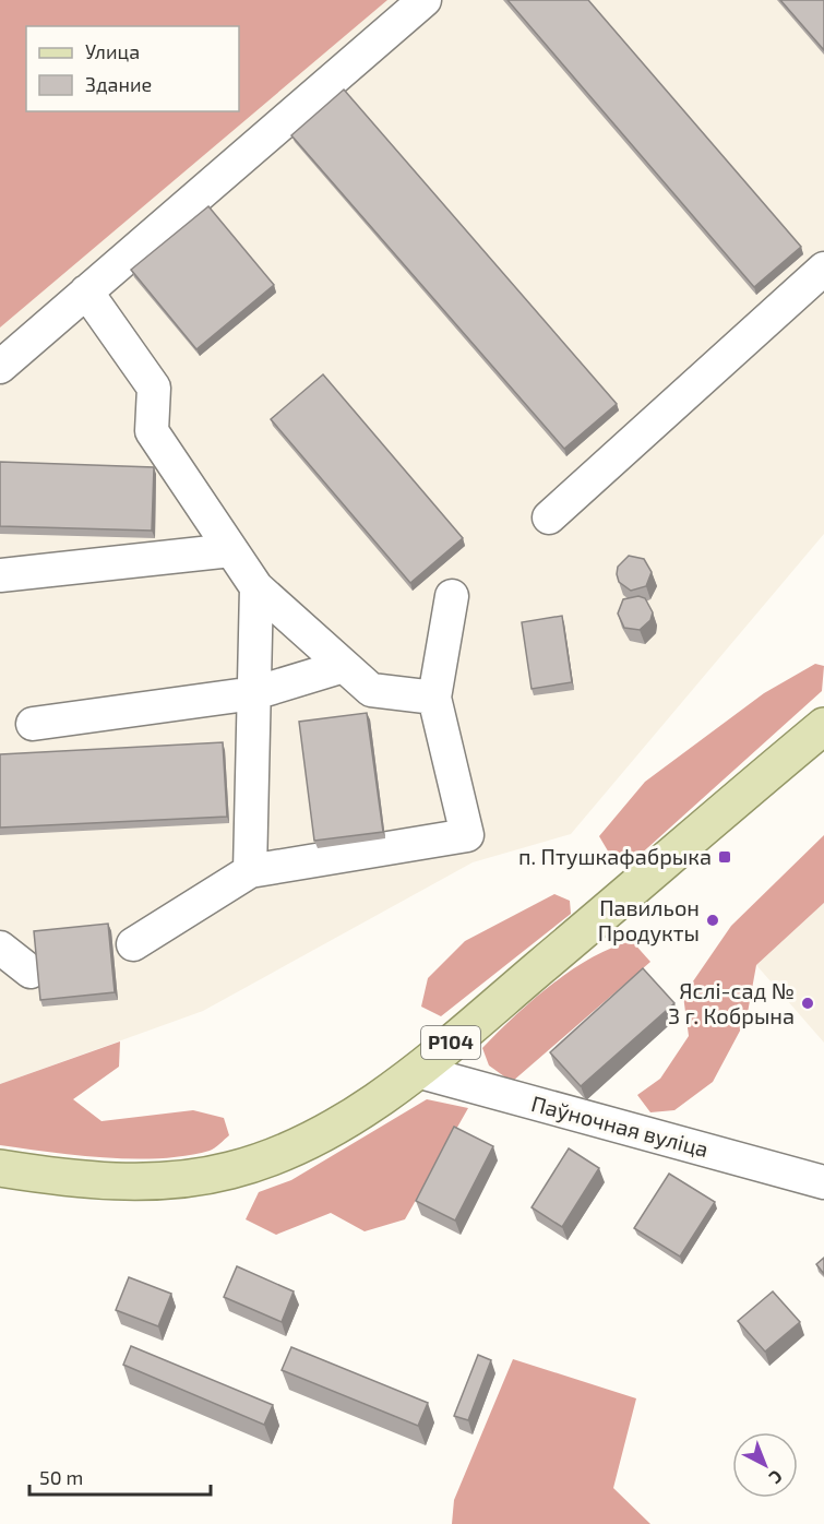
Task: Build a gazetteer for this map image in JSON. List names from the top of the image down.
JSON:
{
  "streets": {
    "main road": ["Р104"],
    "street": ["Паўночная вуліца"]
  },
  "crossings": [
    ["Р104", "Паўночная вуліца"]
  ],
  "places": {
    "transit": ["п. Птушкафабрыка"],
    "other": ["Павильон Продукты", "Яслі-сад № 3 г. Кобрына"]
  },
  "legend": ["Улица", "Здание"],
  "scale_bar": "50 m",
  "north": "bottom right"
}
